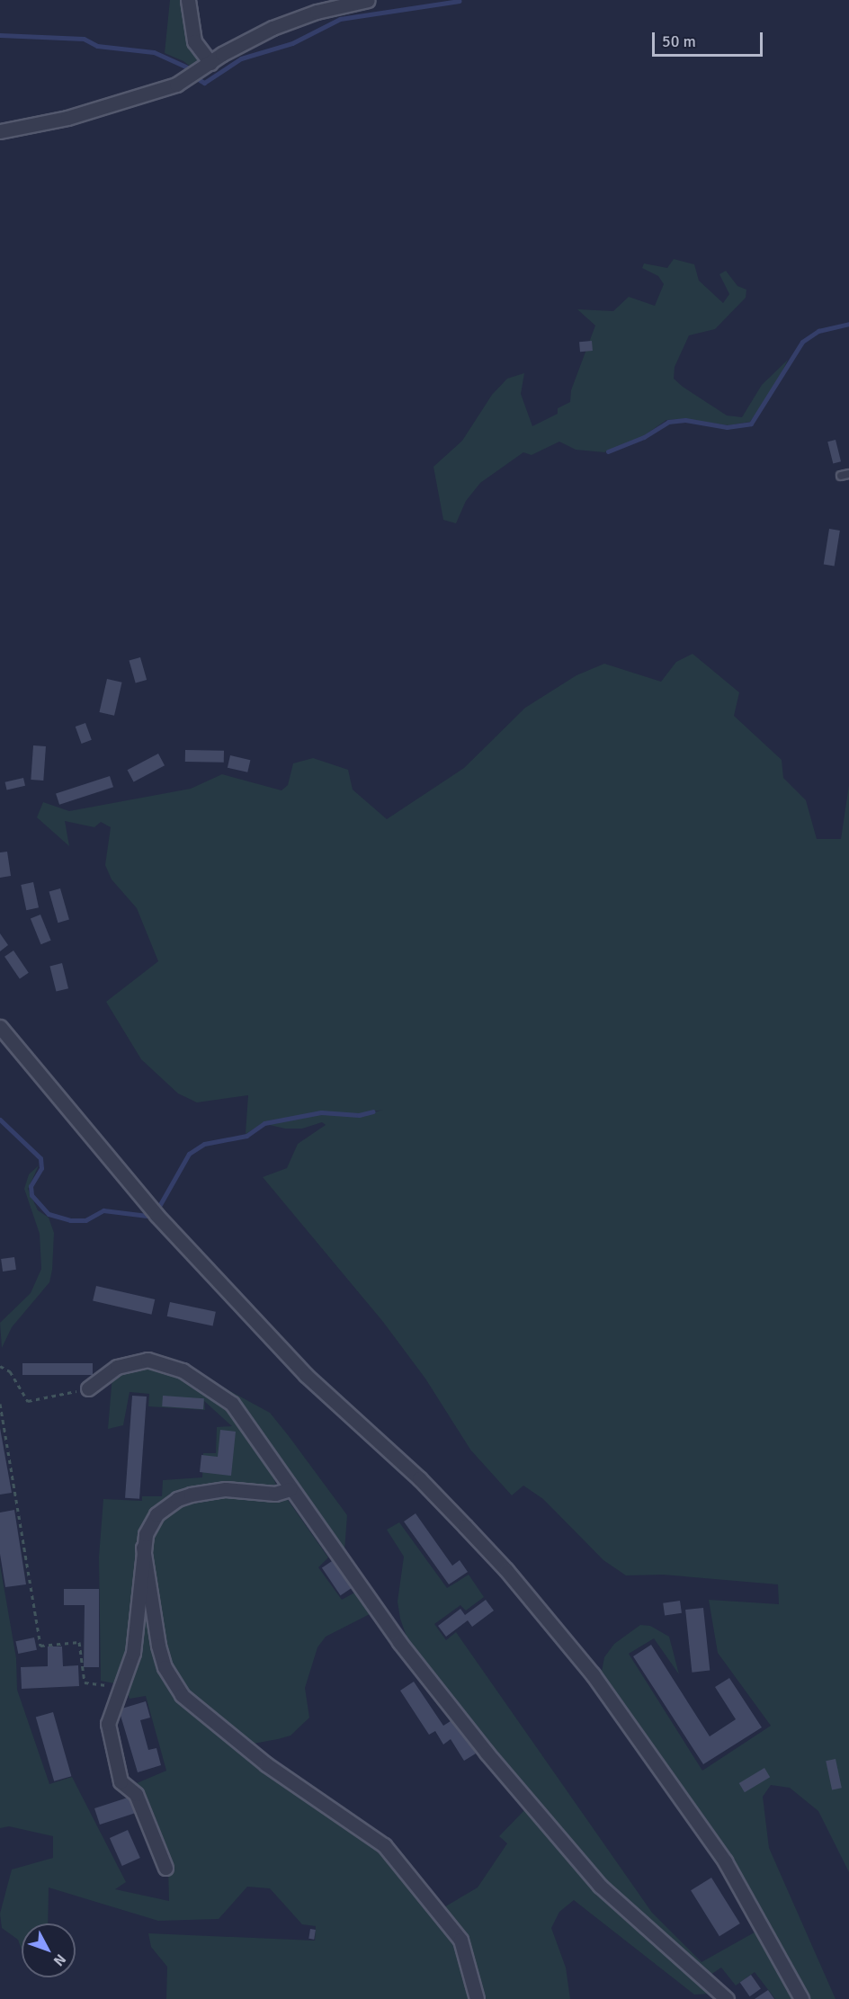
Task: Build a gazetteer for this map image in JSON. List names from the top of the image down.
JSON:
{
  "scale_bar": "50 m",
  "north": "bottom right"
}
